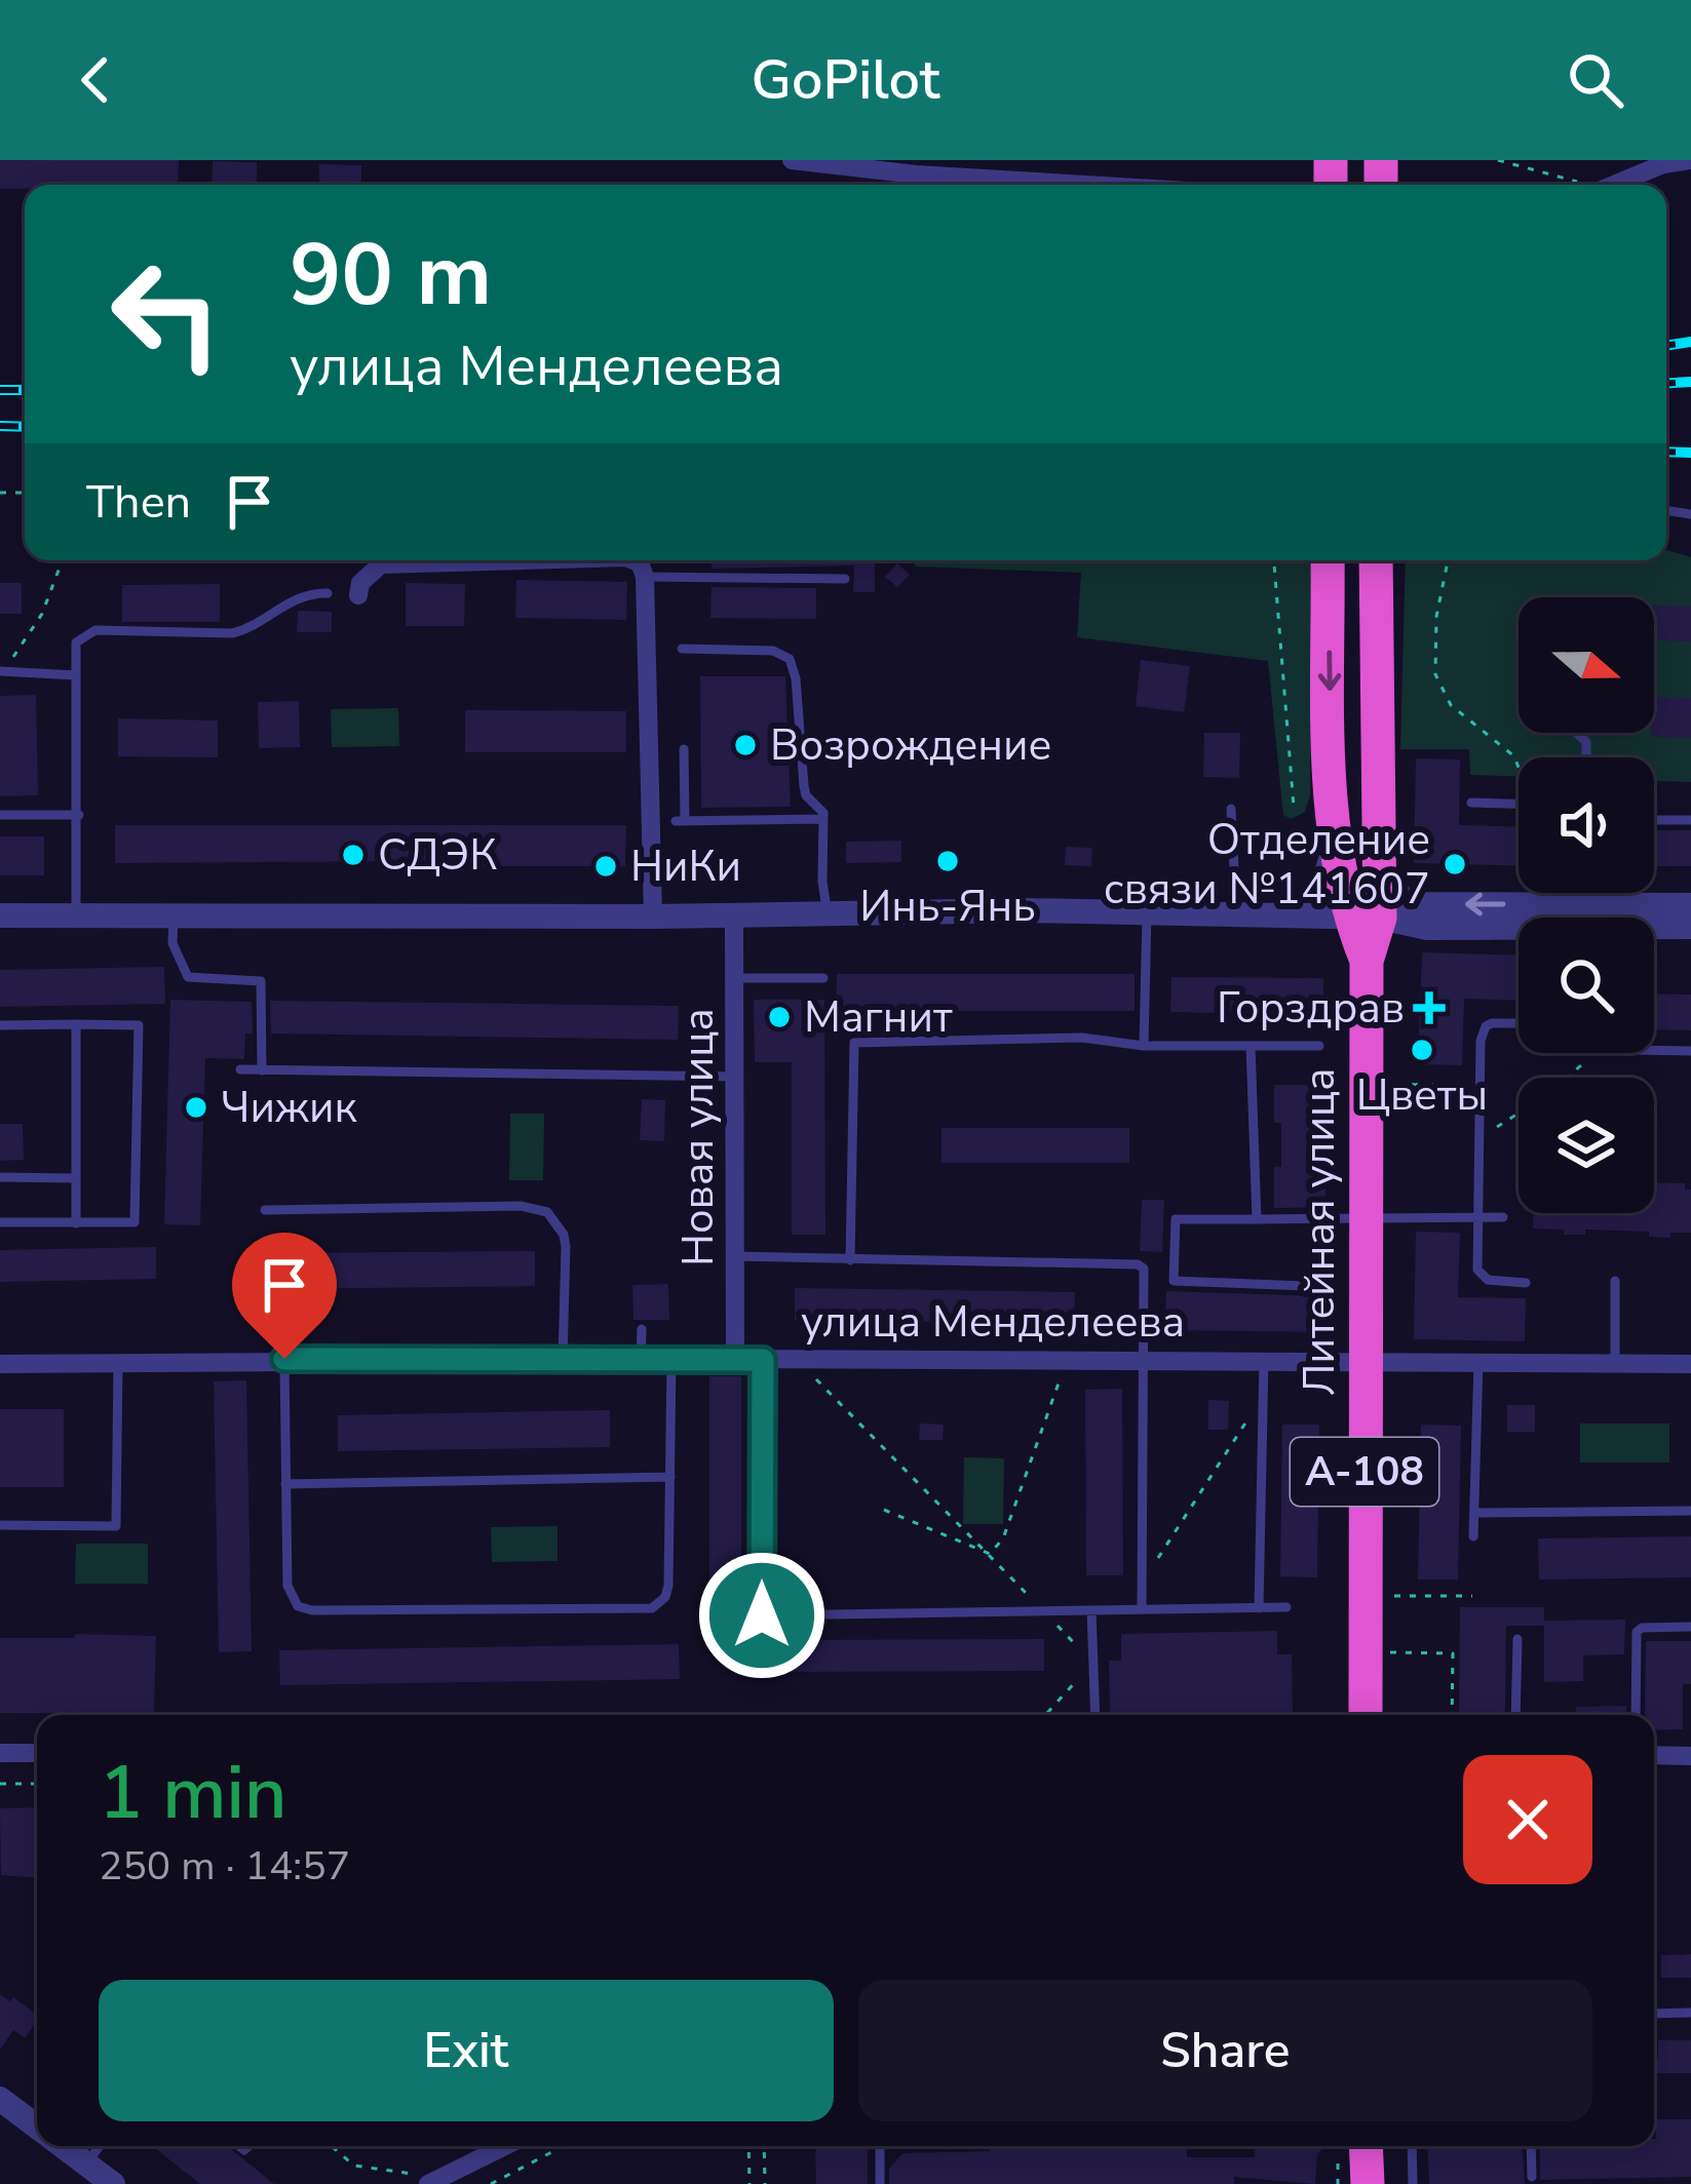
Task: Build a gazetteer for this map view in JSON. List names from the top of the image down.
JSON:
{
  "streets": {
    "highway": ["Литейная улица", "А-108"],
    "street": ["Новая улица", "улица Менделеева"]
  },
  "crossings": [
    ["Новая улица", "улица Менделеева"],
    ["Литейная улица", "улица Менделеева"],
    ["Литейная улица", "А-108"]
  ],
  "places": {
    "other": [
      "Возрождение",
      "СДЭК",
      "Инь-Янь",
      "Отделение связи №141607",
      "НиКи",
      "Магнит",
      "Цветы",
      "Чижик"
    ],
    "health": ["Горздрав"]
  },
  "north": "right",
  "page": {
    "header": "GoPilot",
    "turn": ["90 m", "улица Менделеева"],
    "then": "Then",
    "heading": ["1 min", "250 m · 14:57"],
    "buttons": ["Exit", "Share"]
  }
}
